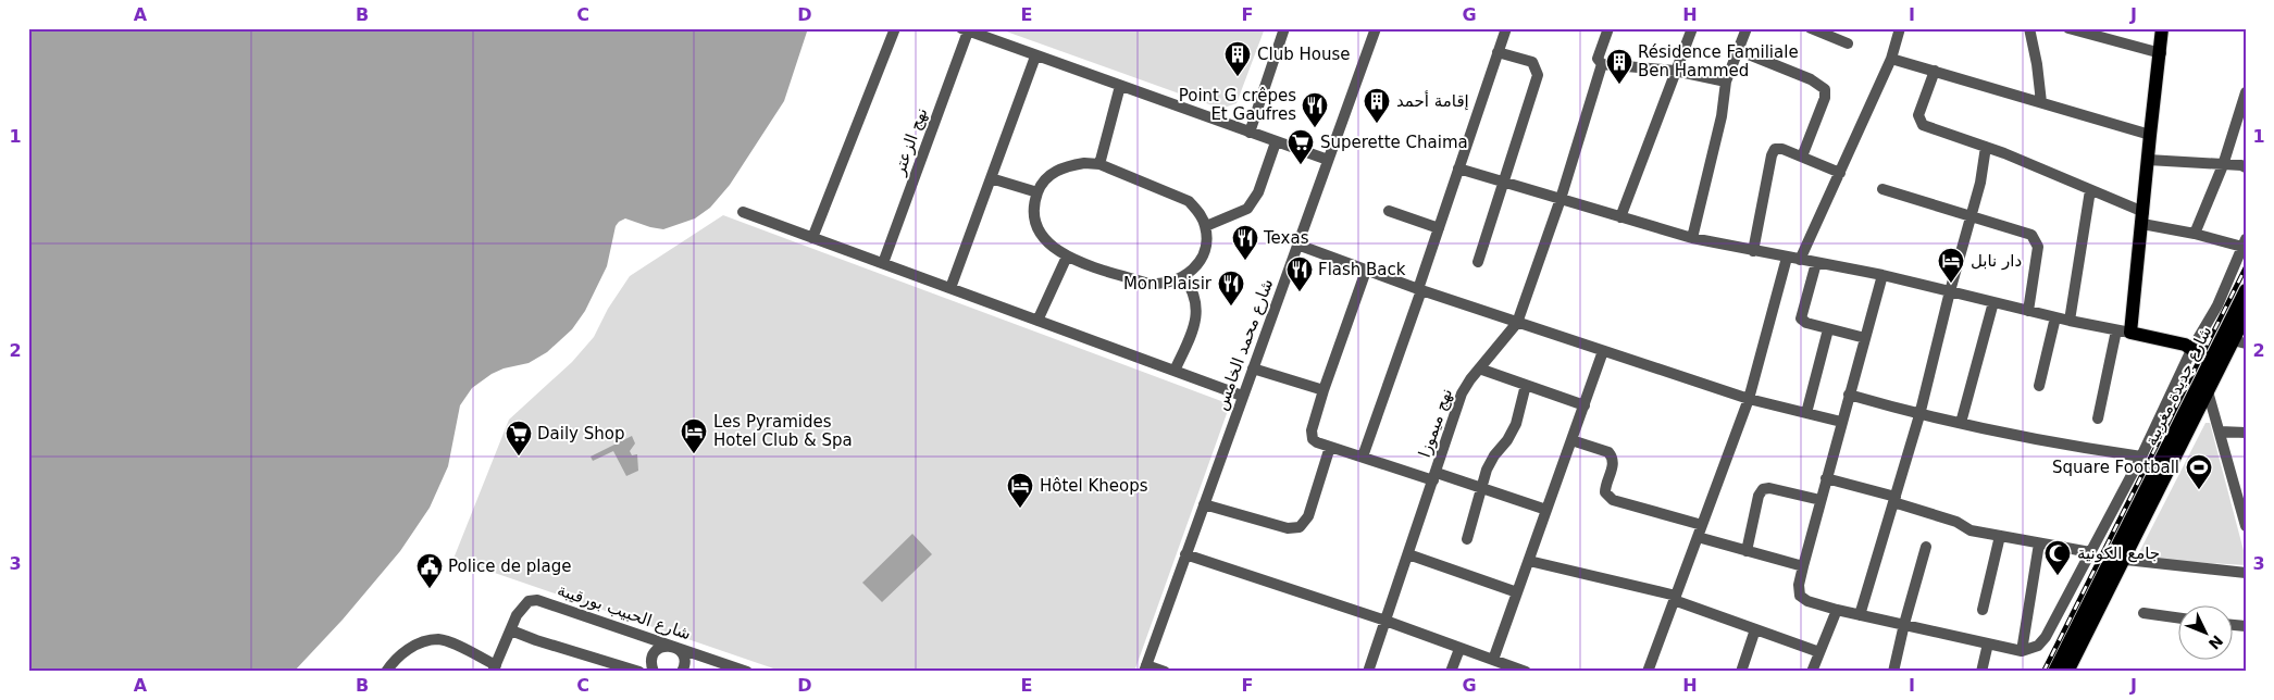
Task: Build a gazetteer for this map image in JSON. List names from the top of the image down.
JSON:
{
  "streets": {
    "main road": ["شارع جديدة مغربية"],
    "street": [
      "نهج الزعتر",
      "شارع محمد الخامس",
      "نهج ميموزا",
      "شارع الحبيب بورقيبة"
    ]
  },
  "places": {
    "building": ["Club House", "Résidence Familiale Ben Hammed", "إقامة أحمد"],
    "restaurant": [
      "Point G crêpes Et Gaufres",
      "Texas",
      "Flash Back",
      "Mon Plaisir"
    ],
    "supermarket": ["Superette Chaima", "Daily Shop"],
    "hotel": ["دار نابل", "Les Pyramides Hotel Club & Spa", "Hôtel Kheops"],
    "sports": ["Square Football"],
    "mosque": ["جامع الكونية"],
    "public building": ["Police de plage"]
  },
  "north": "bottom right",
  "grid": {
    "columns": [
      "A",
      "B",
      "C",
      "D",
      "E",
      "F",
      "G",
      "H",
      "I",
      "J"
    ],
    "rows": ["1", "2", "3"]
  }
}
